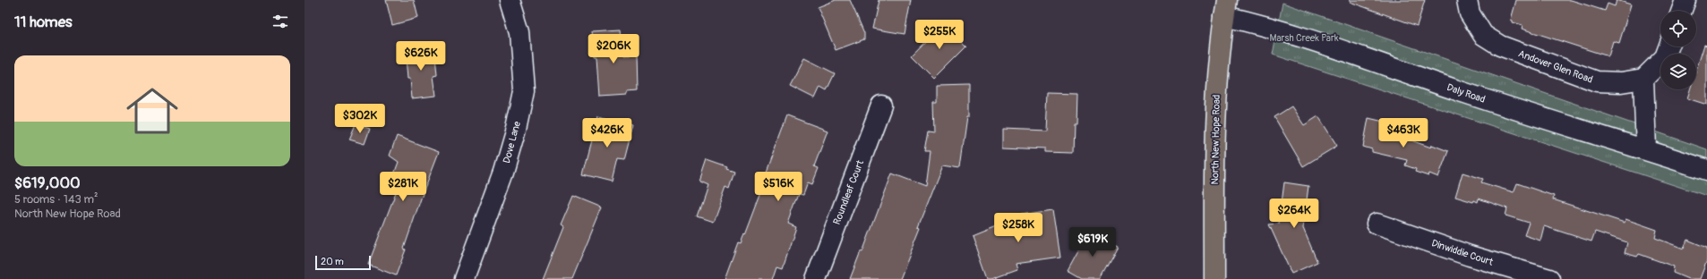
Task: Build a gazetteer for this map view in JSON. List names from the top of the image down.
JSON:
{
  "streets": {
    "main road": ["North New Hope Road"],
    "street": [
      "Andover Glen Road",
      "Daly Road",
      "Dove Lane",
      "Roundleaf Court",
      "Dinwiddie Court"
    ]
  },
  "crossings": [
    ["Daly Road", "North New Hope Road"]
  ],
  "parks": ["Marsh Creek Park"],
  "scale_bar": "20 m",
  "page": {
    "heading": "11 homes",
    "price": [
      "$255K",
      "$206K",
      "$626K",
      "$302K",
      "$426K",
      "$463K",
      "$281K",
      "$516K",
      "$264K",
      "$258K",
      "$619K"
    ],
    "list": [
      {
        "name": "$619,000",
        "note": "5 rooms · 143 m² · North New Hope Road"
      }
    ],
    "scale": "20 m"
  }
}
